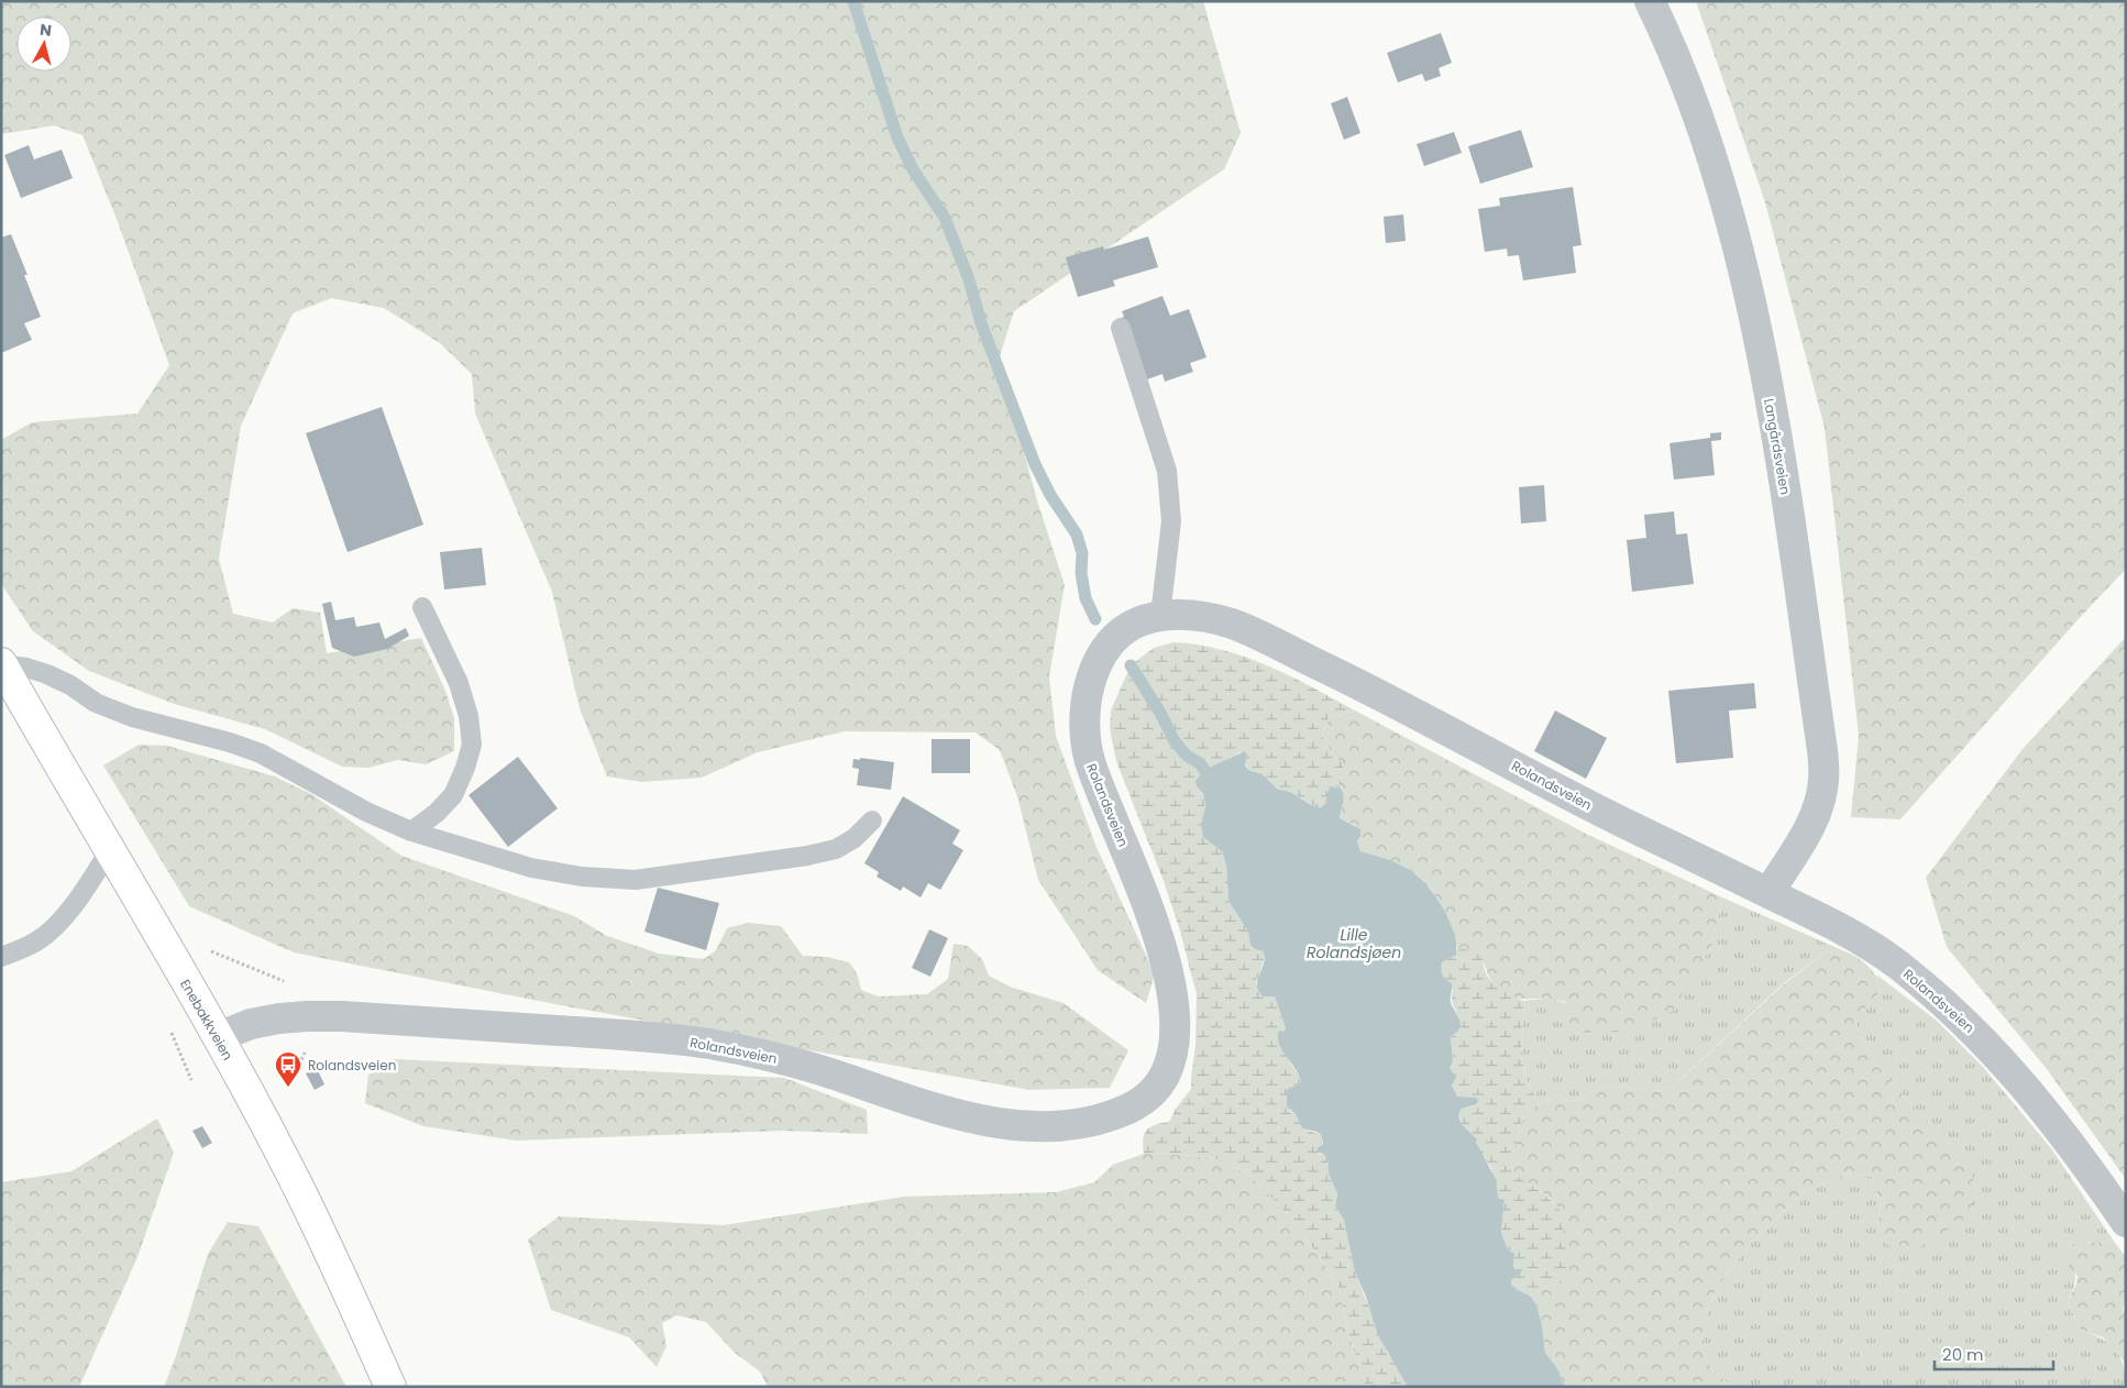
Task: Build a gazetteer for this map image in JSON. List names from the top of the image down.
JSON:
{
  "streets": {
    "main road": ["Enebakkveien"],
    "street": ["Langårdsveien", "Rolandsveien"]
  },
  "crossings": [
    ["Langårdsveien", "Rolandsveien"],
    ["Rolandsveien", "Enebakkveien"]
  ],
  "water": ["Lille Rolandsjøen"],
  "places": {
    "bus stop": ["Rolandsveien"]
  },
  "scale_bar": "20 m",
  "north": "top"
}
